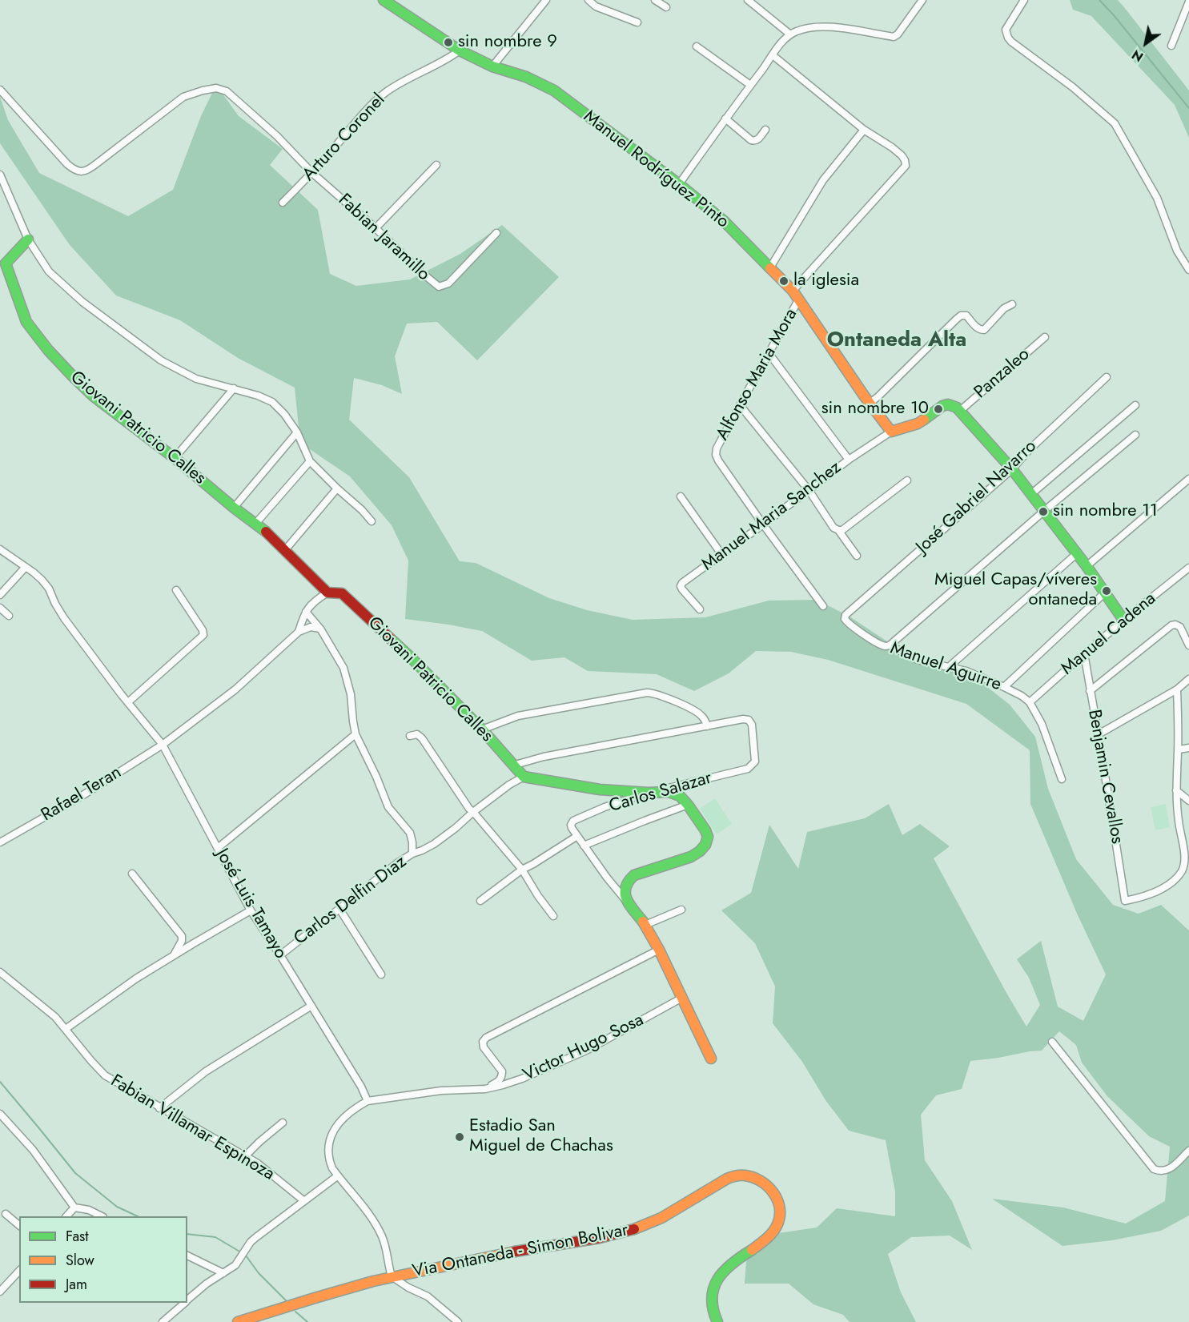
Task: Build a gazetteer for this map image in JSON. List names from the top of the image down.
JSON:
{
  "streets": {
    "street": [
      "Arturo Coronel",
      "Manuel Rodríguez Pinto",
      "Fabian Jaramillo",
      "Panzaleo",
      "Alfonso Maria Mora",
      "Giovani Patricio Calles",
      "José Gabriel Navarro",
      "Manuel Maria Sanchez",
      "Manuel Cadena",
      "Manuel Aguirre",
      "Benjamin Cevallos",
      "Carlos Salazar",
      "Rafael Teran",
      "Carlos Delfin Diaz",
      "José Luis Tamayo",
      "Victor Hugo Sosa",
      "Fabian Villamar Espinoza",
      "Via Ontaneda - Simon Bolivar"
    ]
  },
  "crossings": [
    ["Arturo Coronel", "Manuel Rodríguez Pinto"],
    ["Arturo Coronel", "Fabian Jaramillo"],
    ["Manuel Rodríguez Pinto", "Alfonso Maria Mora"],
    ["Manuel Rodríguez Pinto", "Manuel Maria Sanchez"],
    ["Alfonso Maria Mora", "Manuel Maria Sanchez"],
    ["José Gabriel Navarro", "Manuel Aguirre"],
    ["Manuel Cadena", "Manuel Aguirre"],
    ["Manuel Cadena", "Benjamin Cevallos"],
    ["Rafael Teran", "José Luis Tamayo"],
    ["Carlos Delfin Diaz", "José Luis Tamayo"],
    ["José Luis Tamayo", "Victor Hugo Sosa"]
  ],
  "districts": ["Ontaneda Alta"],
  "places": [
    "sin nombre 9",
    "la iglesia",
    "sin nombre 10",
    "sin nombre 11",
    "Miguel Capas/víveres ontaneda",
    "Estadio San Miguel de Chachas"
  ],
  "legend": ["Fast", "Slow", "Jam"],
  "north": "bottom left"
}
